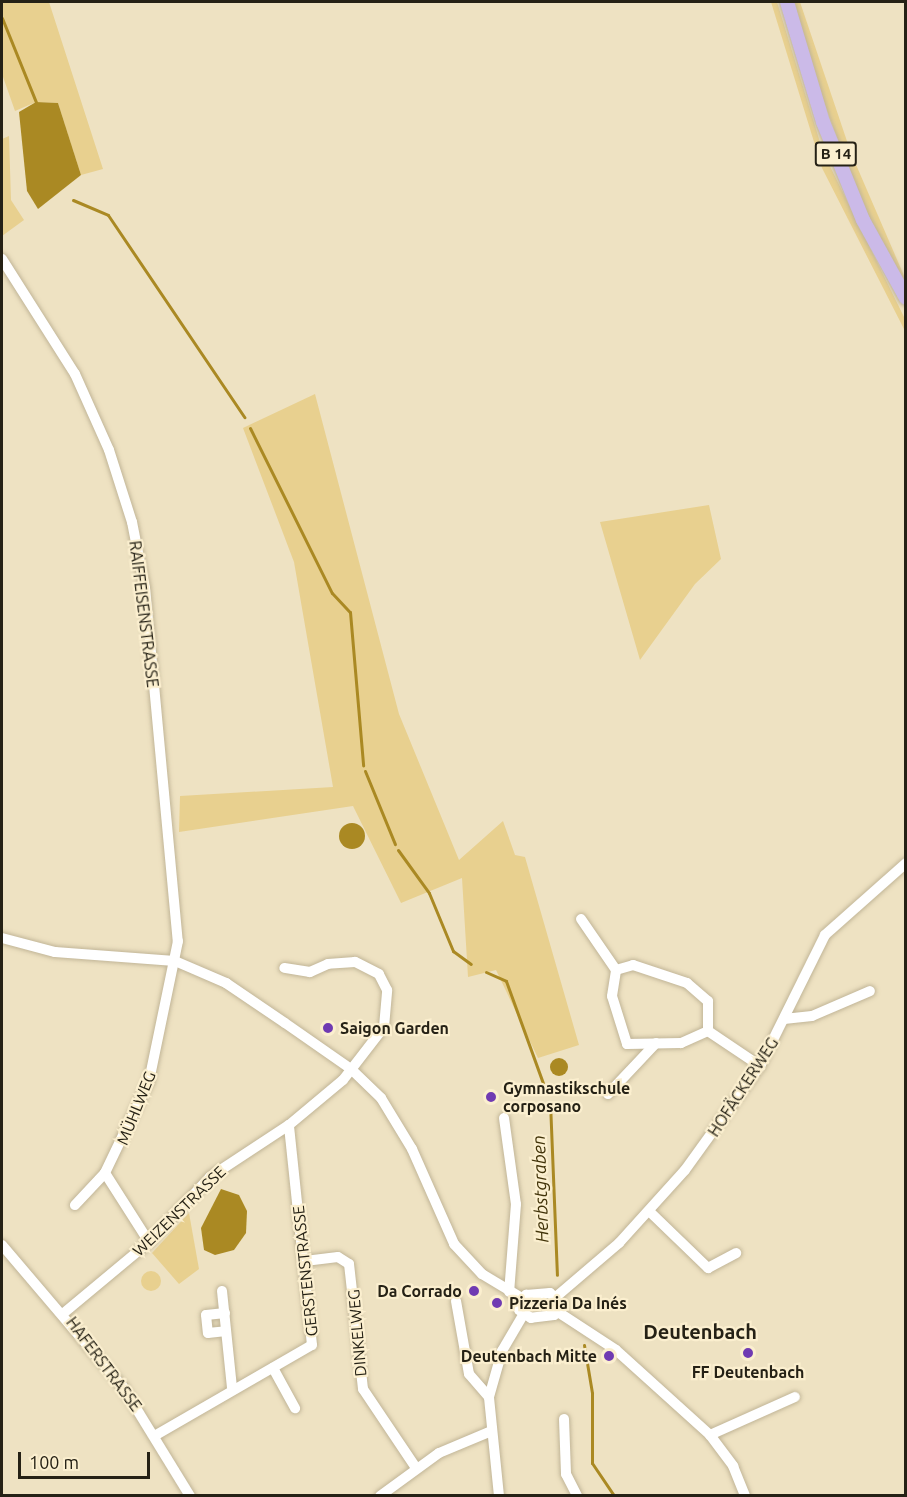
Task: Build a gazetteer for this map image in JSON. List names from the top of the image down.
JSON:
{
  "streets": {
    "main road": ["B 14"],
    "street": [
      "RAIFFEISENSTRASSE",
      "HOFÄCKERWEG",
      "MÜHLWEG",
      "WEIZENSTRASSE",
      "GERSTENSTRASSE",
      "DINKELWEG",
      "HAFERSTRASSE"
    ]
  },
  "crossings": [
    ["RAIFFEISENSTRASSE", "MÜHLWEG"],
    ["WEIZENSTRASSE", "GERSTENSTRASSE"],
    ["WEIZENSTRASSE", "HAFERSTRASSE"],
    ["GERSTENSTRASSE", "DINKELWEG"],
    ["GERSTENSTRASSE", "HAFERSTRASSE"]
  ],
  "districts": ["Deutenbach"],
  "water": ["Herbstgraben"],
  "places": [
    "Saigon Garden",
    "Gymnastikschule corposano",
    "Da Corrado",
    "Pizzeria Da Inés",
    "FF Deutenbach",
    "Deutenbach Mitte"
  ],
  "scale_bar": "100 m"
}
